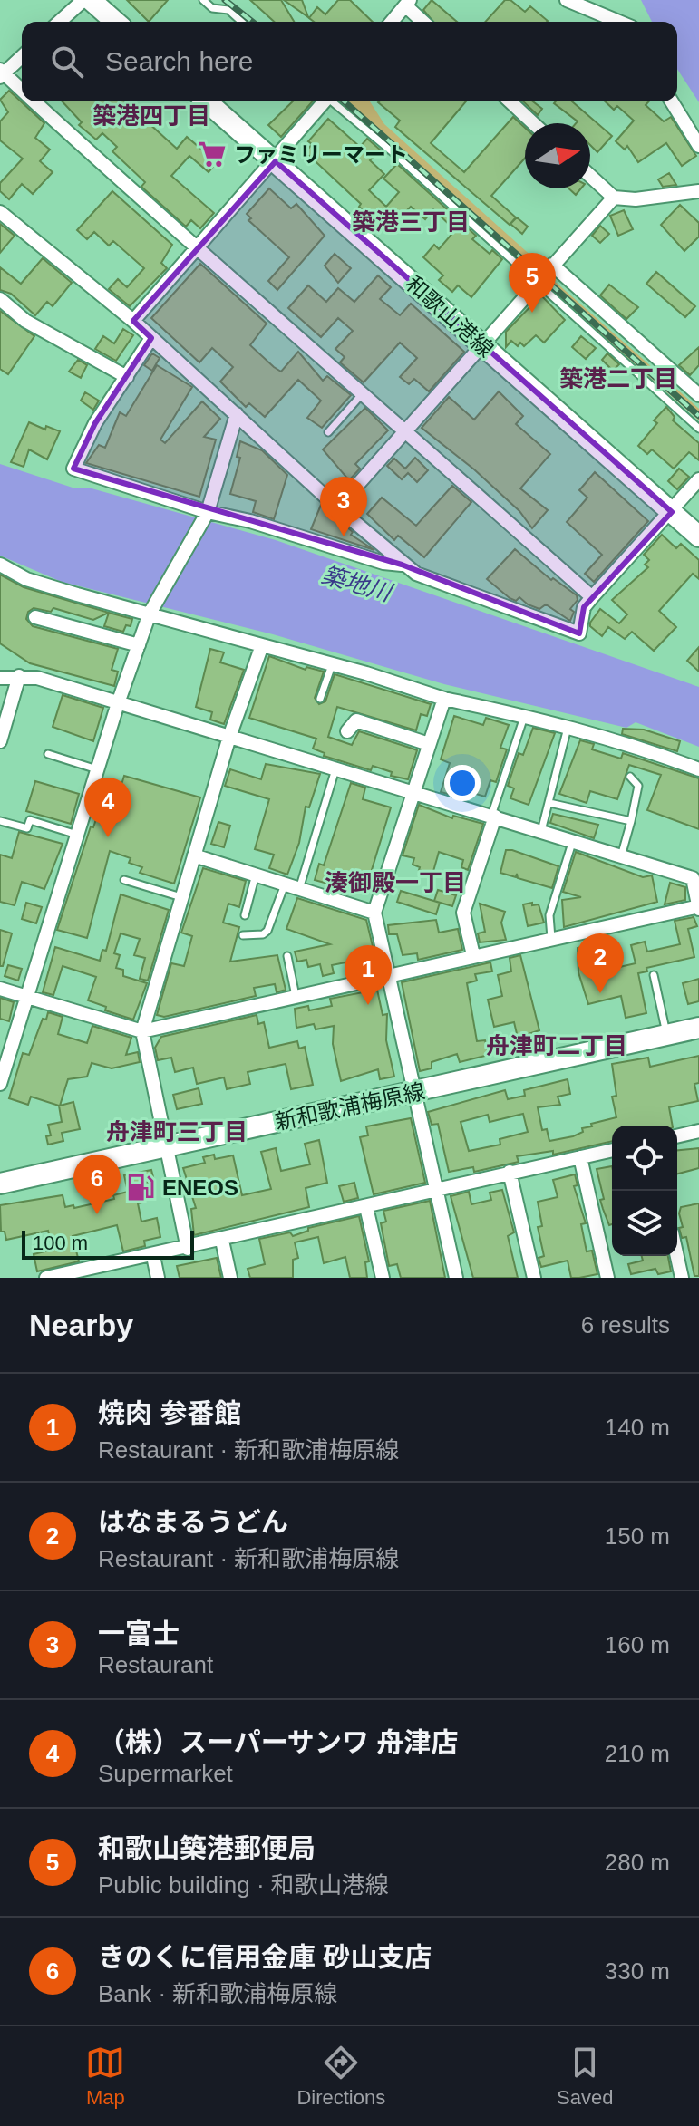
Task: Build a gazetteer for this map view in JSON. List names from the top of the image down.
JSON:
{
  "streets": {
    "main road": ["和歌山港線", "新和歌浦梅原線"]
  },
  "districts": [
    "築港四丁目",
    "築港三丁目",
    "築港二丁目",
    "湊御殿一丁目",
    "舟津町二丁目",
    "舟津町三丁目"
  ],
  "water": ["築地川"],
  "places": {
    "supermarket": ["ファミリーマート"],
    "fuel station": ["ENEOS"]
  },
  "scale_bar": "100 m",
  "north": "right",
  "page": {
    "search": "Search here",
    "pins": [
      "5",
      "3",
      "4",
      "2",
      "1",
      "6"
    ],
    "scale": "100 m",
    "heading": ["Nearby", "6 results"],
    "list": [
      {
        "mark": "1",
        "name": "焼肉 参番館",
        "note": "Restaurant · 新和歌浦梅原線",
        "value": "140 m"
      },
      {
        "mark": "2",
        "name": "はなまるうどん",
        "note": "Restaurant · 新和歌浦梅原線",
        "value": "150 m"
      },
      {
        "mark": "3",
        "name": "一富士",
        "note": "Restaurant",
        "value": "160 m"
      },
      {
        "mark": "4",
        "name": "（株）スーパーサンワ 舟津店",
        "note": "Supermarket",
        "value": "210 m"
      },
      {
        "mark": "5",
        "name": "和歌山築港郵便局",
        "note": "Public building · 和歌山港線",
        "value": "280 m"
      },
      {
        "mark": "6",
        "name": "きのくに信用金庫 砂山支店",
        "note": "Bank · 新和歌浦梅原線",
        "value": "330 m"
      }
    ],
    "nav": ["Map", "Directions", "Saved"]
  }
}
